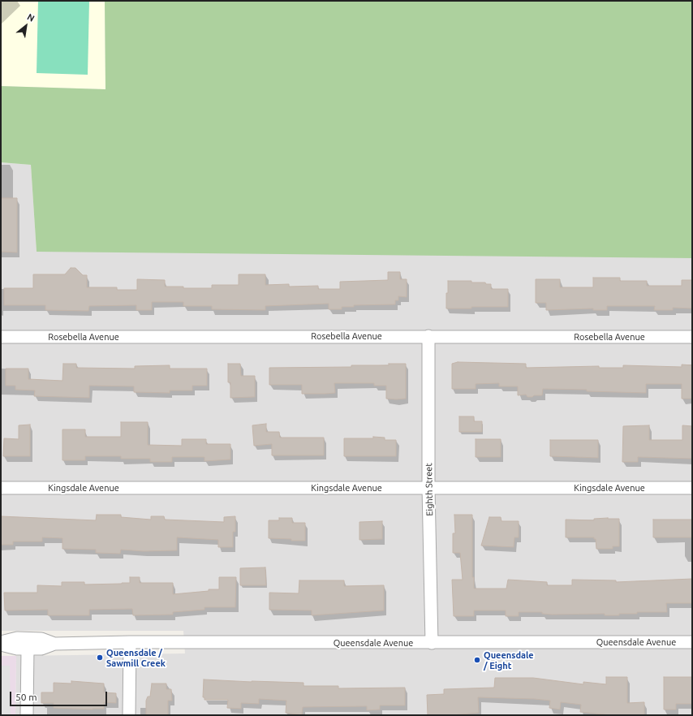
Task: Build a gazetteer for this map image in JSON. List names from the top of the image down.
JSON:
{
  "streets": {
    "street": [
      "Rosebella Avenue",
      "Kingsdale Avenue",
      "Eighth Street",
      "Queensdale Avenue"
    ]
  },
  "crossings": [
    ["Rosebella Avenue", "Eighth Street"],
    ["Kingsdale Avenue", "Eighth Street"],
    ["Eighth Street", "Queensdale Avenue"]
  ],
  "places": ["Queensdale / Sawmill Creek", "Queensdale / Eight"],
  "scale_bar": "50 m",
  "north": "top right"
}
